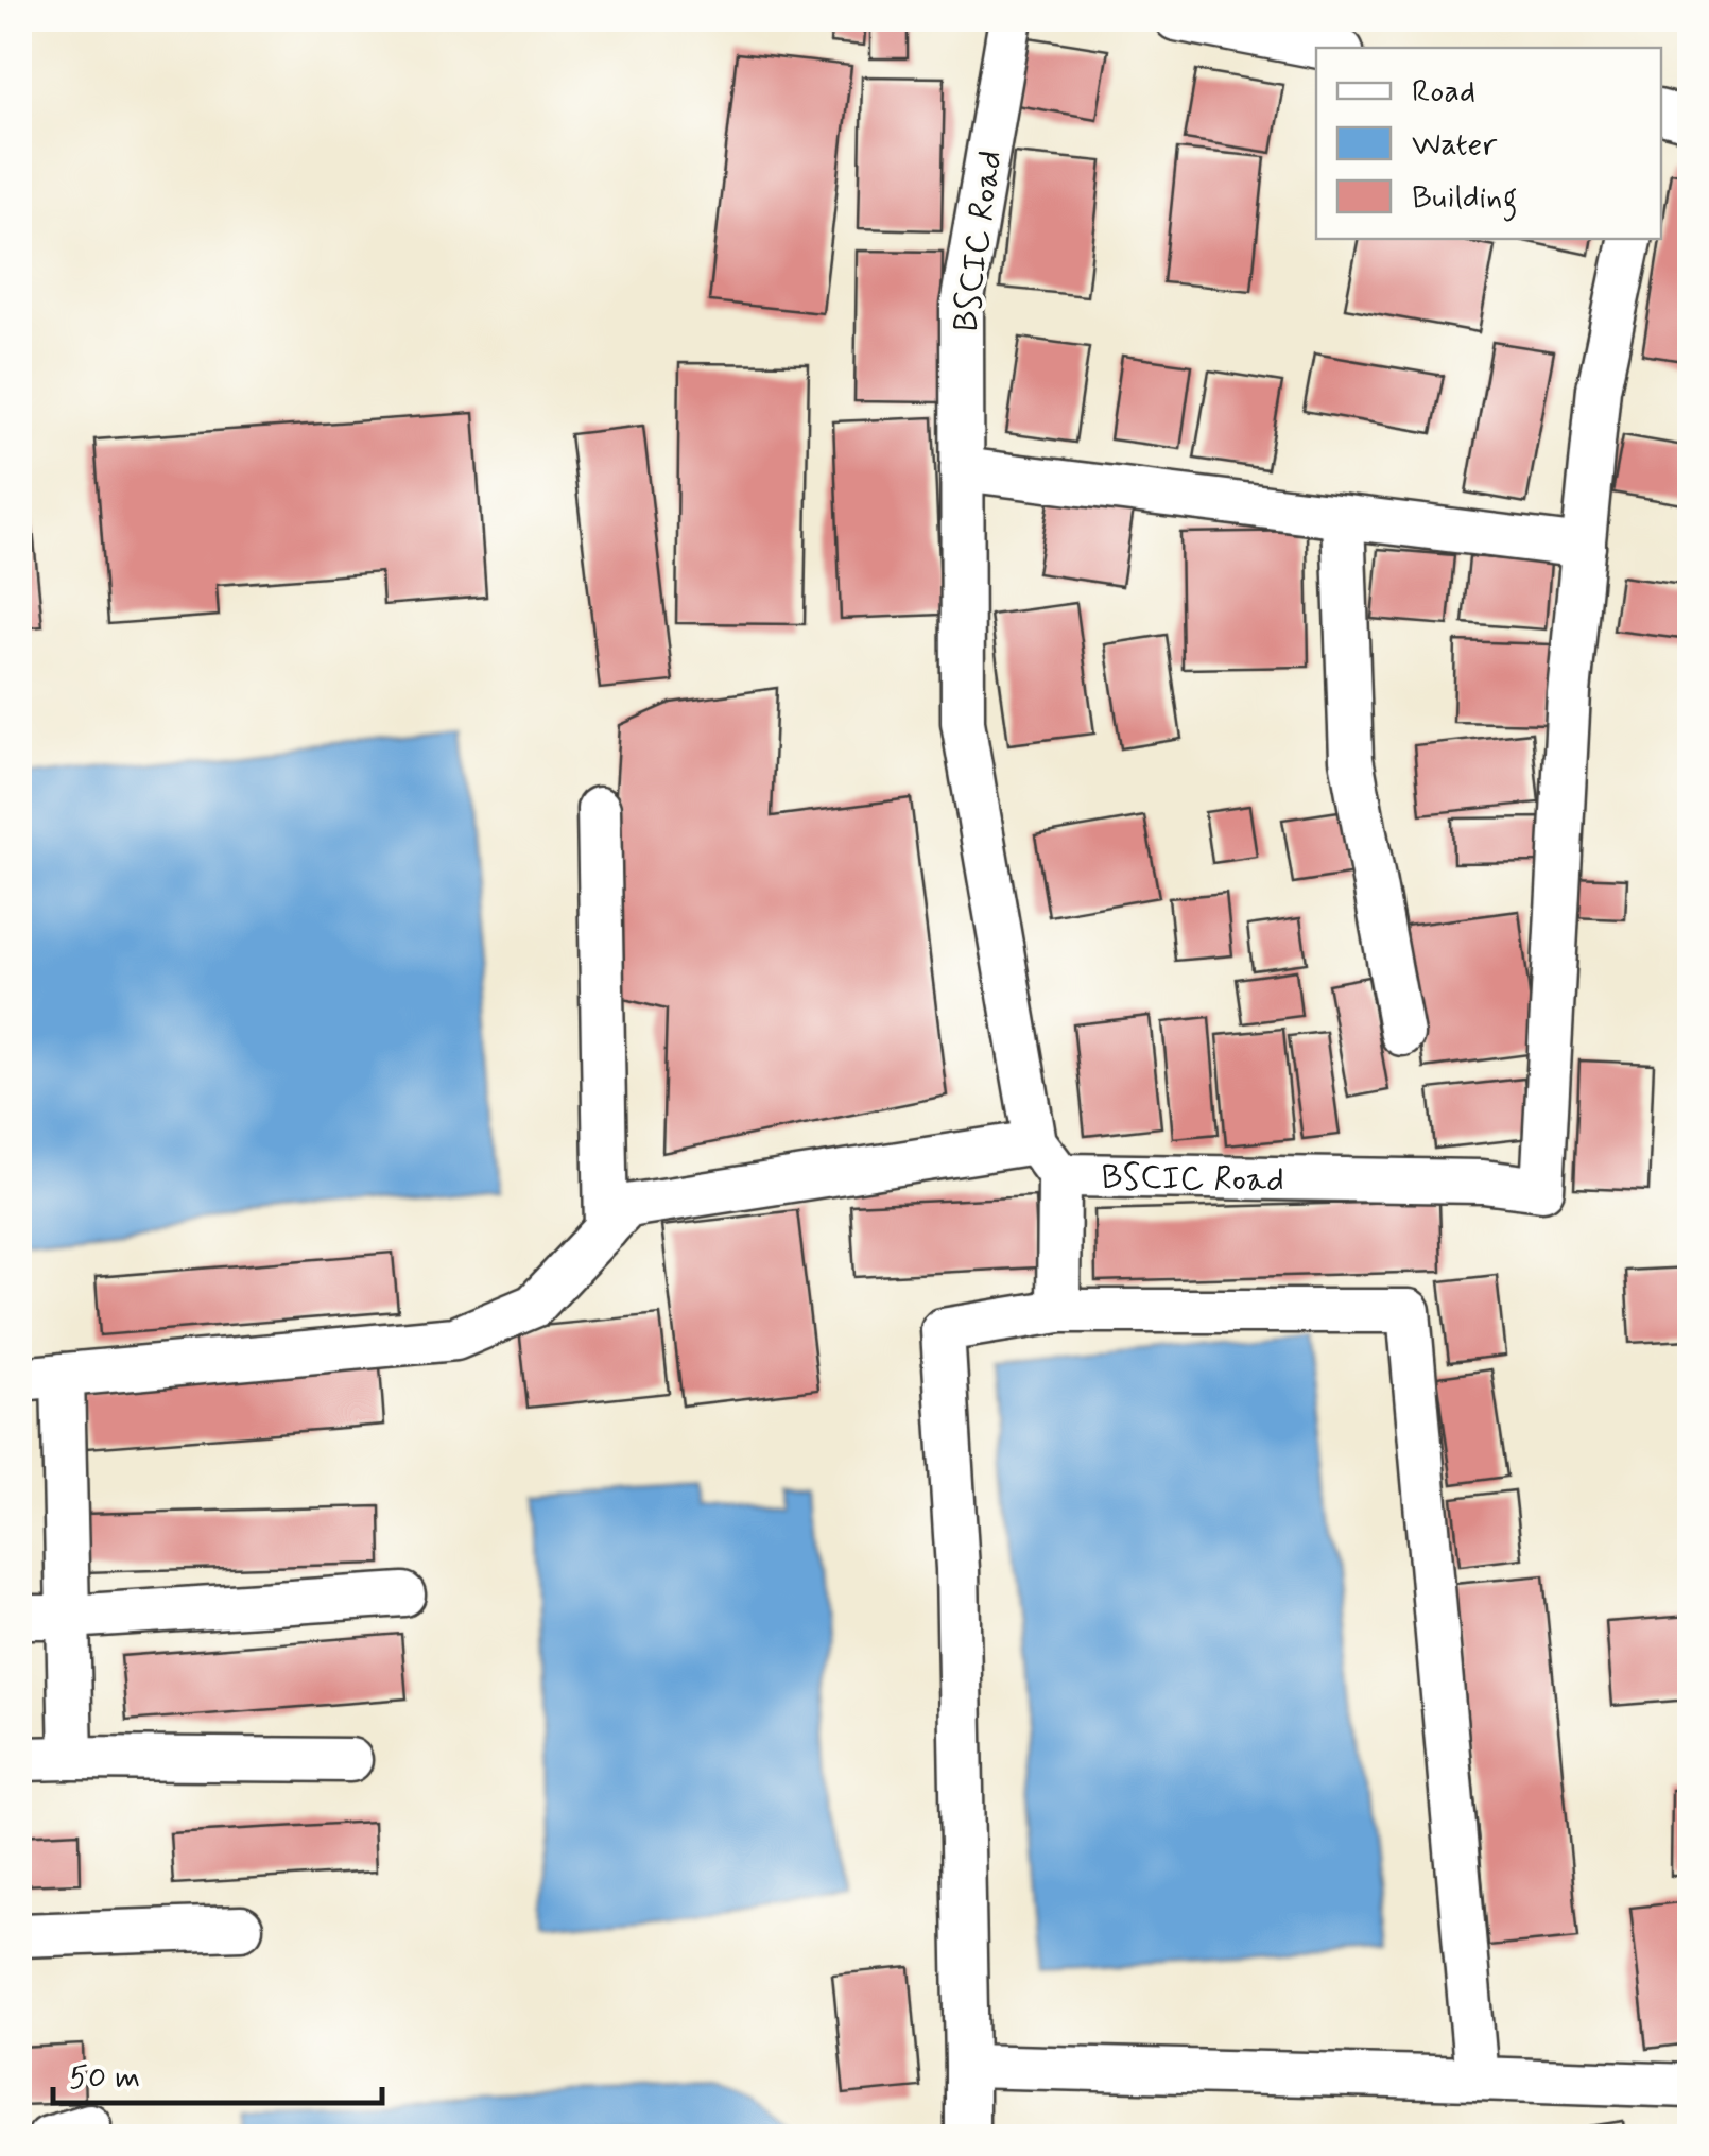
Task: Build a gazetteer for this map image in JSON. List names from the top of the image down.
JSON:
{
  "streets": {
    "street": ["BSCIC Road"]
  },
  "legend": ["Road", "Water", "Building"],
  "scale_bar": "50 m"
}
